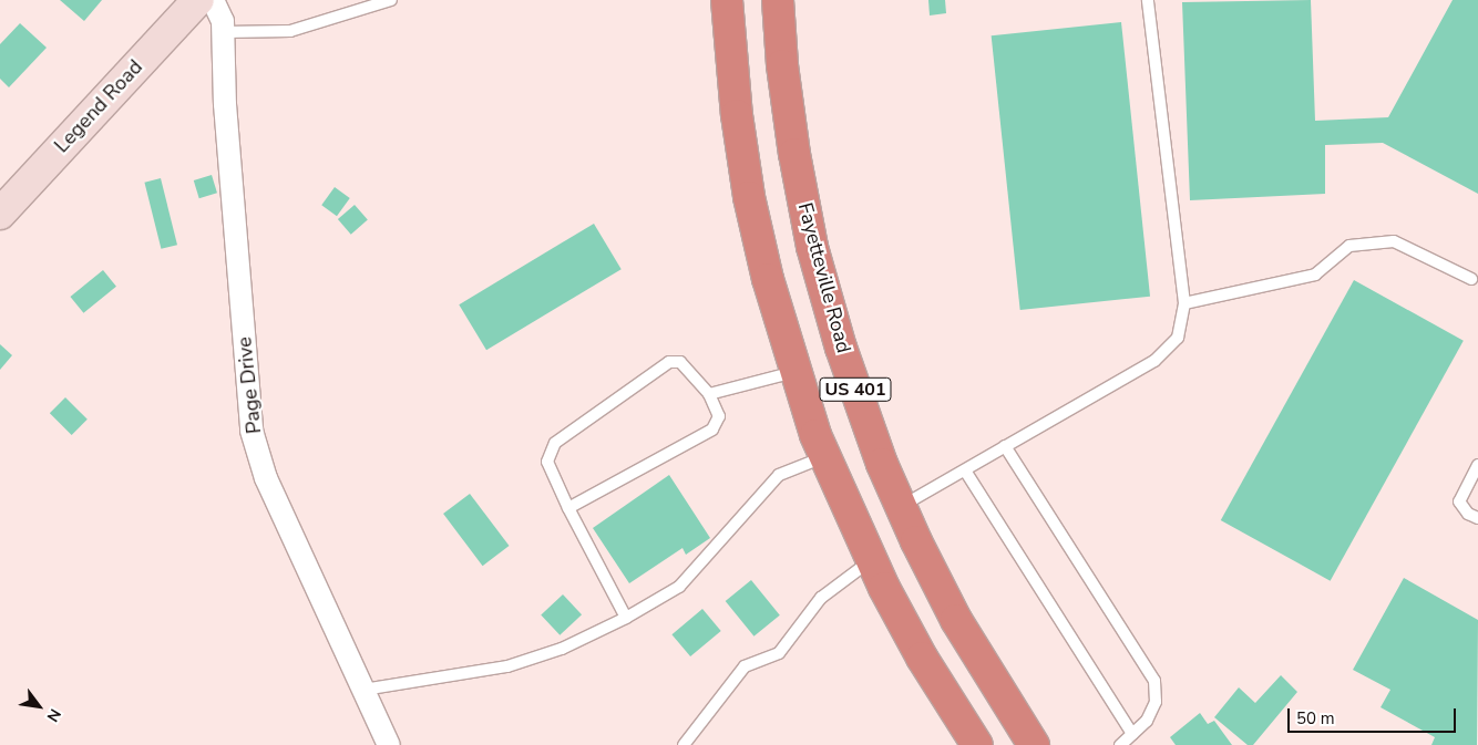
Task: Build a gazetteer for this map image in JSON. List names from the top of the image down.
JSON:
{
  "streets": {
    "highway": ["Fayetteville Road", "US 401"],
    "street": ["Legend Road", "Page Drive"]
  },
  "scale_bar": "50 m",
  "north": "bottom right"
}
